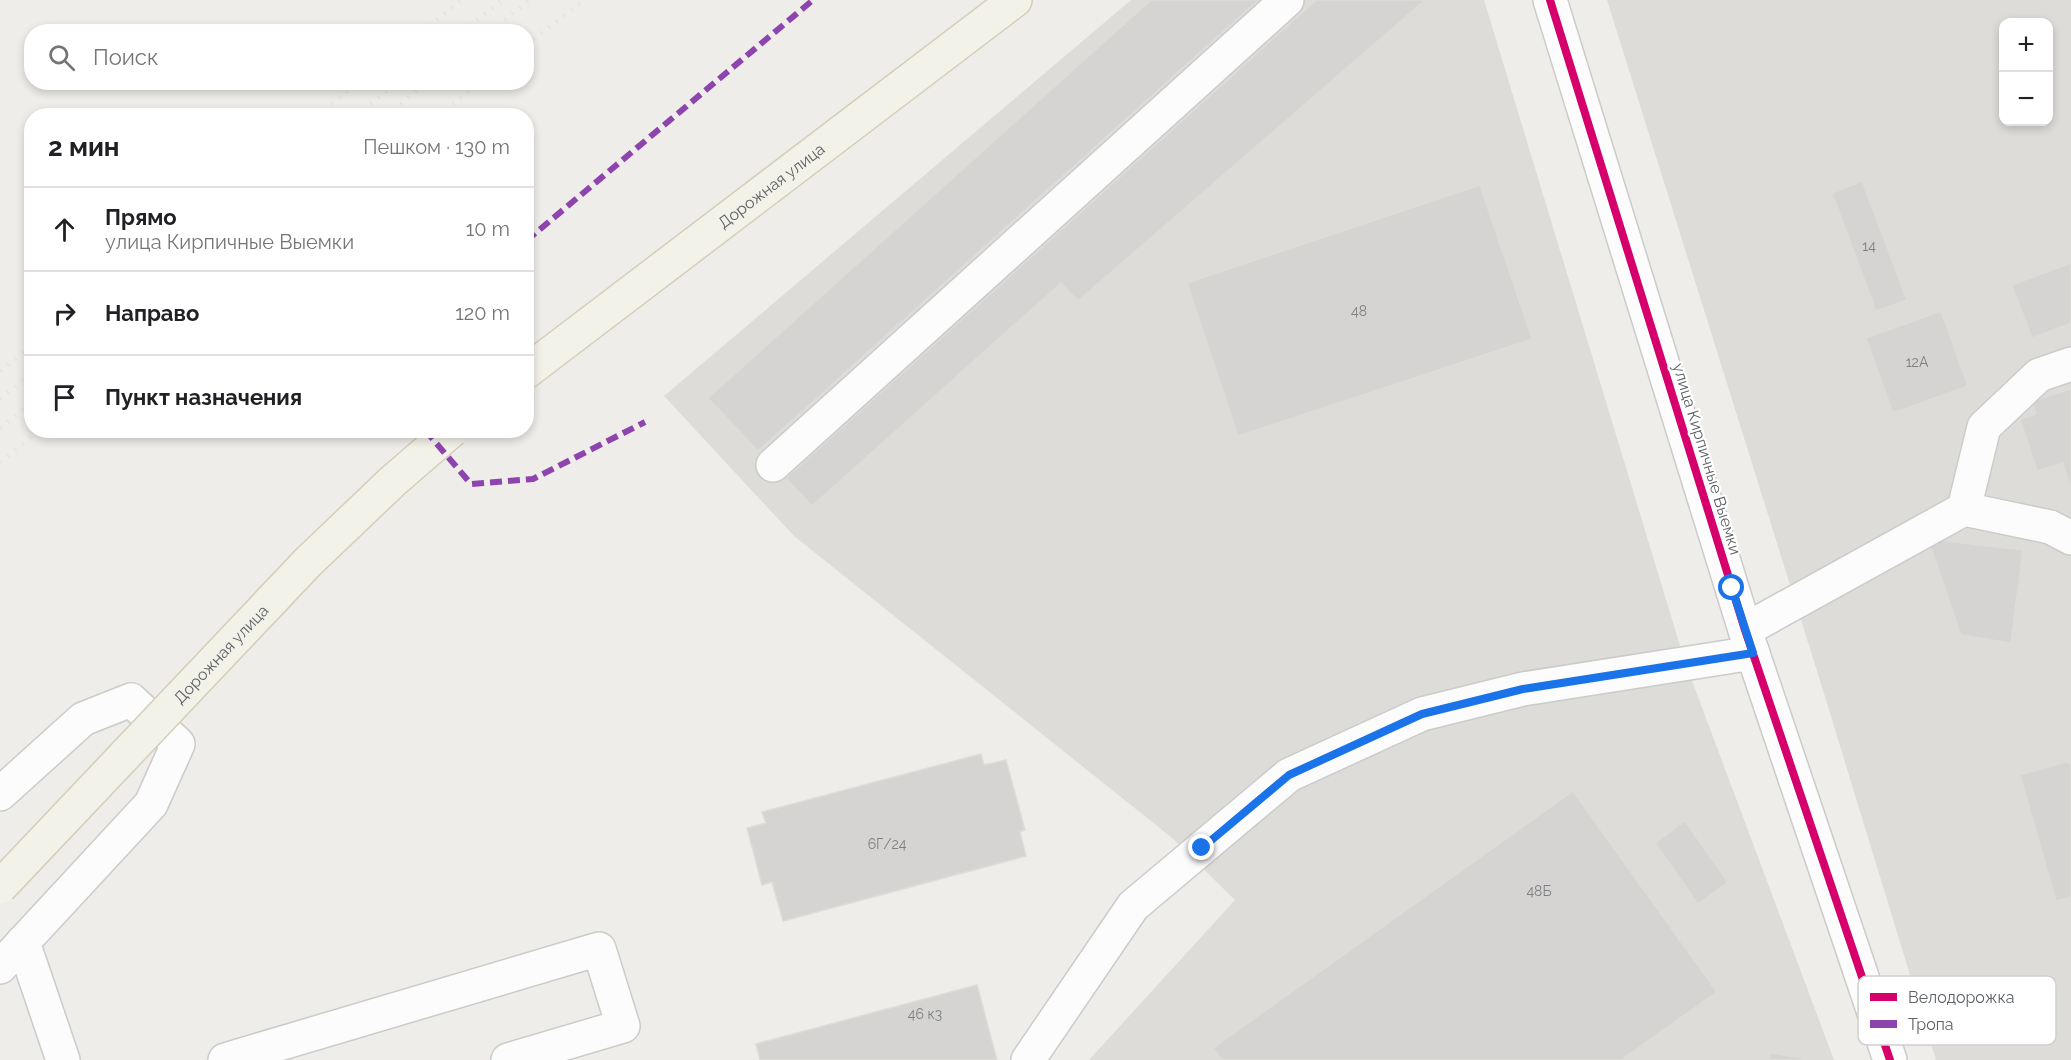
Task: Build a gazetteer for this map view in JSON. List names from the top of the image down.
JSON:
{
  "streets": {
    "main road": ["Дорожная улица"],
    "street": ["улица Кирпичные Выемки"]
  },
  "house_numbers": [
    "14",
    "48",
    "12А",
    "6Г/24",
    "48Б",
    "46 к3"
  ],
  "legend": ["Велодорожка", "Тропа"],
  "page": {
    "map_buttons": ["+", "−"],
    "search": "Поиск",
    "heading": ["2 мин", "Пешком · 130 m"],
    "list": [
      ["Прямо", "улица Кирпичные Выемки", "10 m"],
      ["Направо", "120 m"],
      "Пункт назначения"
    ]
  }
}
